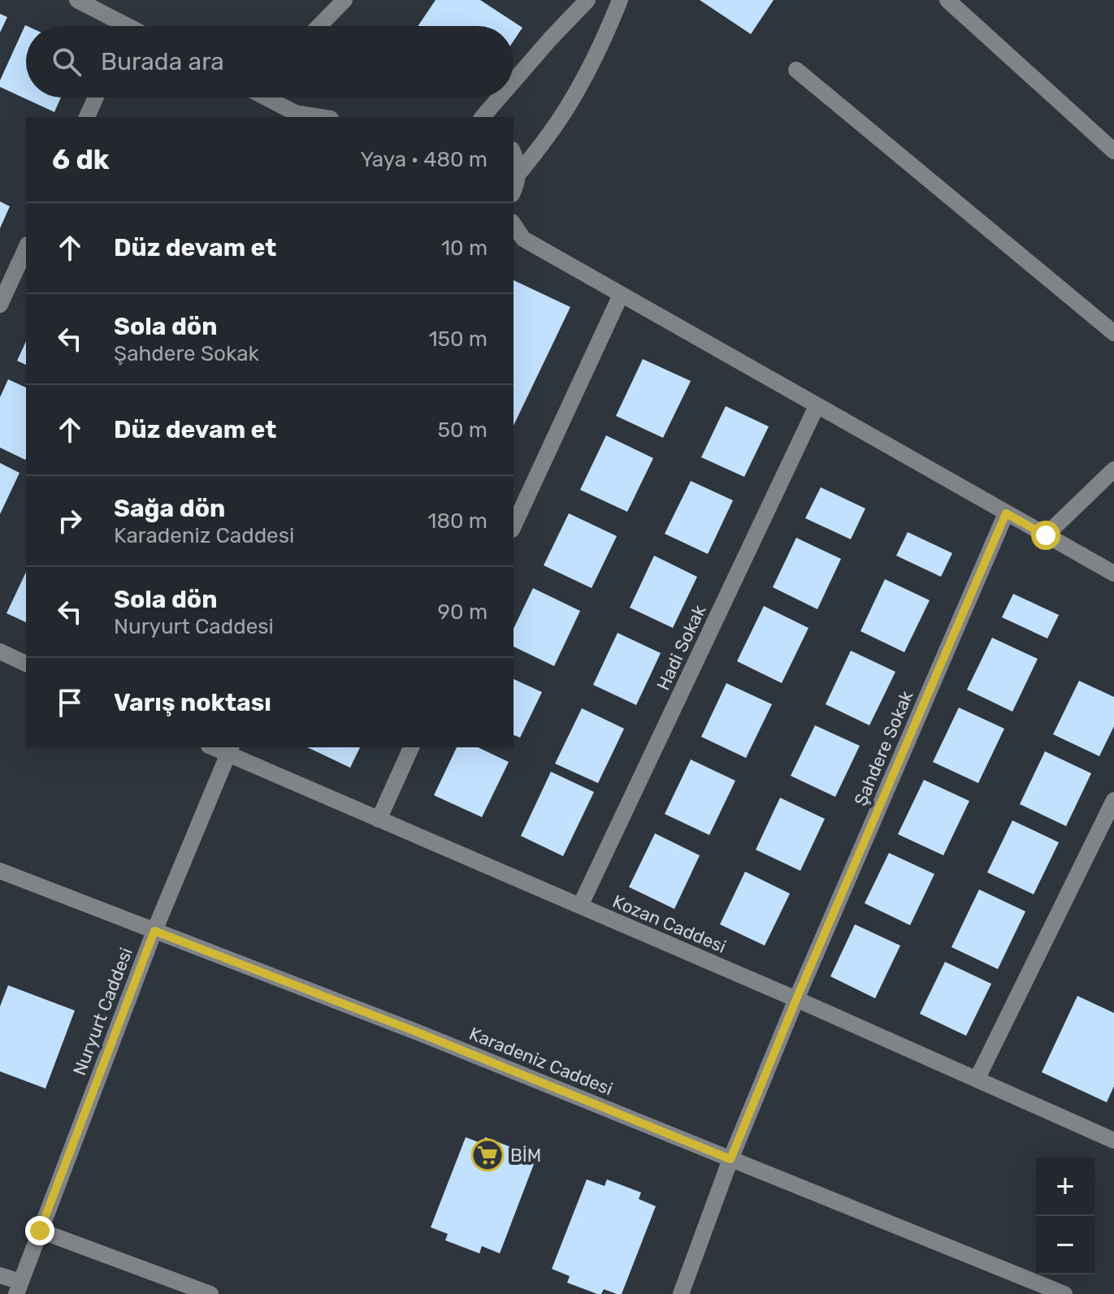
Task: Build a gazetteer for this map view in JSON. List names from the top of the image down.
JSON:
{
  "streets": {
    "street": [
      "Hadi Sokak",
      "Şahdere Sokak",
      "Kozan Caddesi",
      "Nuryurt Caddesi",
      "Karadeniz Caddesi"
    ]
  },
  "crossings": [
    ["Hadi Sokak", "Kozan Caddesi"],
    ["Şahdere Sokak", "Kozan Caddesi"],
    ["Şahdere Sokak", "Karadeniz Caddesi"],
    ["Kozan Caddesi", "Nuryurt Caddesi"],
    ["Nuryurt Caddesi", "Karadeniz Caddesi"]
  ],
  "places": {
    "supermarket": ["BİM"]
  },
  "page": {
    "search": "Burada ara",
    "heading": ["6 dk", "Yaya · 480 m"],
    "list": [
      ["Düz devam et", "10 m"],
      ["Sola dön", "Şahdere Sokak", "150 m"],
      ["Düz devam et", "50 m"],
      ["Sağa dön", "Karadeniz Caddesi", "180 m"],
      ["Sola dön", "Nuryurt Caddesi", "90 m"],
      "Varış noktası"
    ],
    "map_buttons": ["+", "−"]
  }
}
